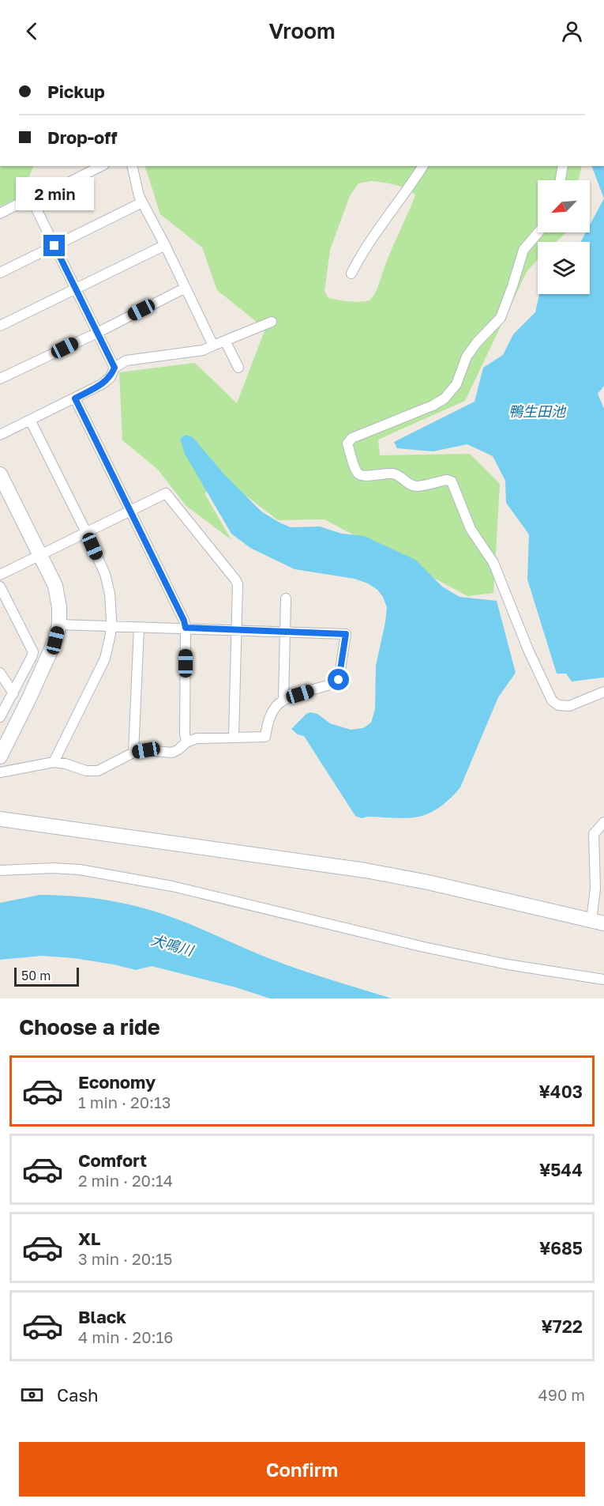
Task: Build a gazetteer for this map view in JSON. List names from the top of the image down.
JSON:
{
  "water": ["鴨生田池", "犬鳴川"],
  "scale_bar": "50 m",
  "north": "bottom left",
  "page": {
    "header": "Vroom",
    "banner": ["Pickup", "Drop-off"],
    "bubble": "2 min",
    "scale": "50 m",
    "heading": "Choose a ride",
    "list": [
      {
        "name": "Economy",
        "note": "1 min · 20:13",
        "value": "¥403"
      },
      {
        "name": "Comfort",
        "note": "2 min · 20:14",
        "value": "¥544"
      },
      {
        "name": "XL",
        "note": "3 min · 20:15",
        "value": "¥685"
      },
      {
        "name": "Black",
        "note": "4 min · 20:16",
        "value": "¥722"
      }
    ],
    "pay": ["Cash", "490 m"],
    "buttons": "Confirm"
  }
}
